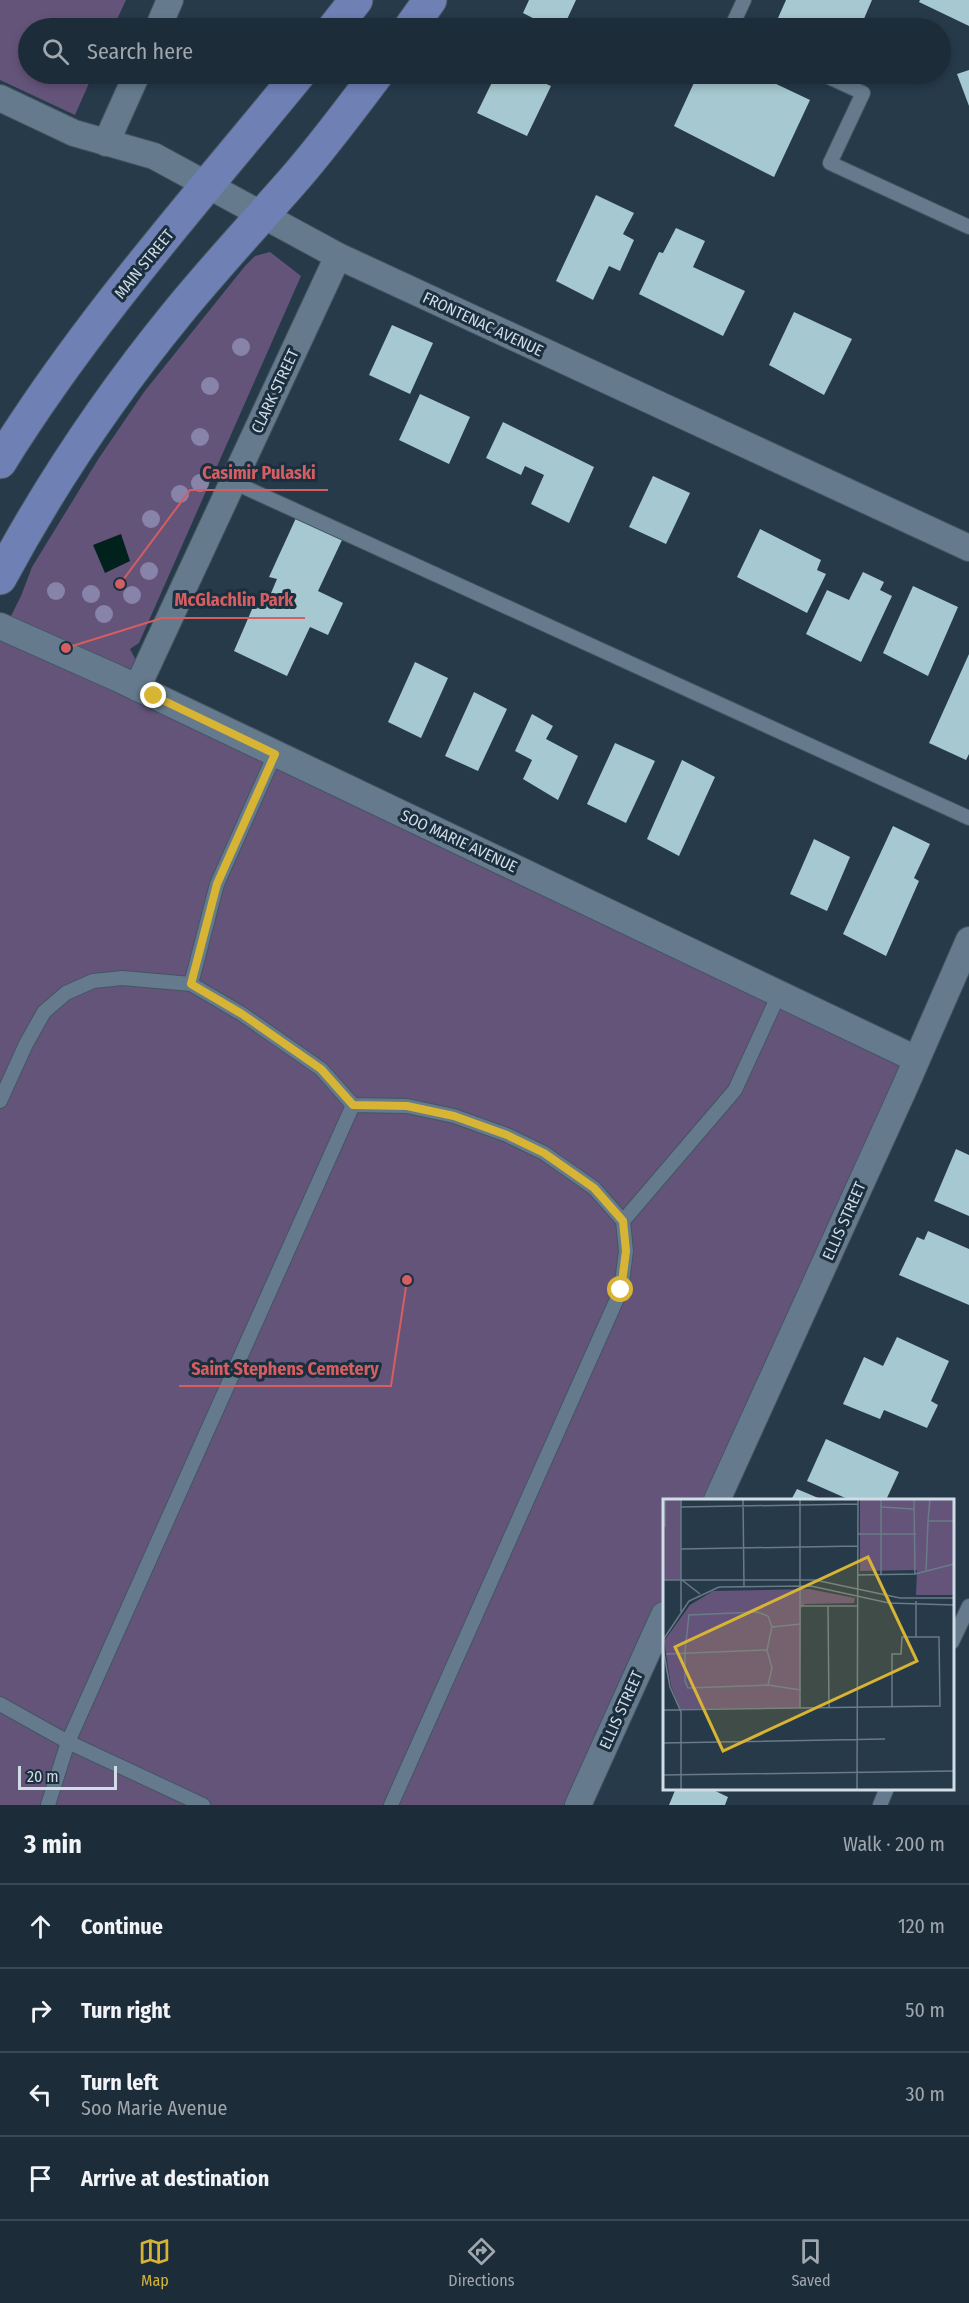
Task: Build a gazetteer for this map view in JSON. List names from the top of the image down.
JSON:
{
  "streets": {
    "main road": ["MAIN STREET"],
    "street": [
      "FRONTENAC AVENUE",
      "CLARK STREET",
      "SOO MARIE AVENUE",
      "ELLIS STREET"
    ]
  },
  "crossings": [
    ["MAIN STREET", "FRONTENAC AVENUE"],
    ["FRONTENAC AVENUE", "CLARK STREET"],
    ["CLARK STREET", "SOO MARIE AVENUE"],
    ["SOO MARIE AVENUE", "ELLIS STREET"]
  ],
  "places": ["Casimir Pulaski", "McGlachlin Park", "Saint Stephens Cemetery"],
  "scale_bar": "20 m",
  "page": {
    "search": "Search here",
    "scale": "20 m",
    "heading": ["3 min", "Walk · 200 m"],
    "list": [
      ["Continue", "120 m"],
      ["Turn right", "50 m"],
      ["Turn left", "Soo Marie Avenue", "30 m"],
      "Arrive at destination"
    ],
    "nav": ["Map", "Directions", "Saved"]
  }
}
